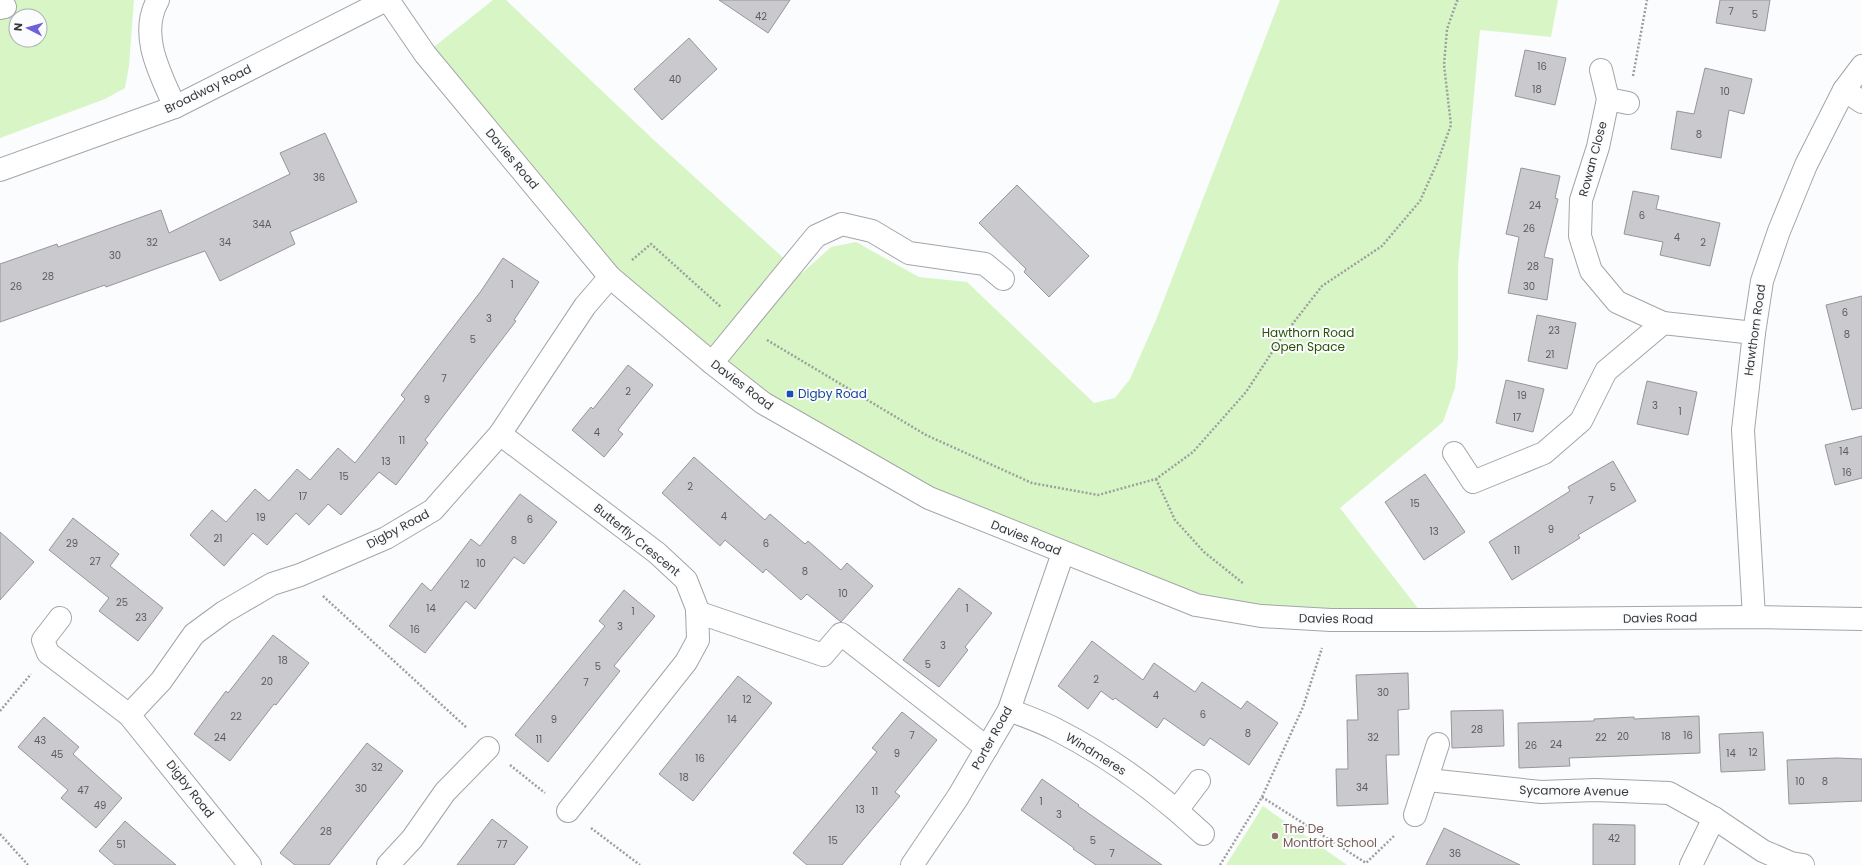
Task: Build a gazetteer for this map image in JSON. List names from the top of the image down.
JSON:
{
  "streets": {
    "street": [
      "Broadway Road",
      "Davies Road",
      "Rowan Close",
      "Hawthorn Road",
      "Digby Road",
      "Butterfly Crescent",
      "Porter Road",
      "Windmeres",
      "Sycamore Avenue"
    ]
  },
  "crossings": [
    ["Broadway Road", "Davies Road"],
    ["Davies Road", "Hawthorn Road"],
    ["Davies Road", "Digby Road"],
    ["Davies Road", "Porter Road"],
    ["Rowan Close", "Hawthorn Road"],
    ["Digby Road", "Butterfly Crescent"],
    ["Porter Road", "Windmeres"]
  ],
  "parks": ["Hawthorn Road Open Space"],
  "places": {
    "transit": ["Digby Road"],
    "other": ["The De Montfort School"]
  },
  "house_numbers": [
    "7",
    "5",
    "42",
    "16",
    "40",
    "18",
    "10",
    "8",
    "36",
    "24",
    "6",
    "34A",
    "26",
    "4",
    "32",
    "34",
    "2",
    "30",
    "28",
    "28",
    "1",
    "26",
    "30",
    "6",
    "3",
    "23",
    "8",
    "5",
    "21",
    "7",
    "2",
    "19",
    "9",
    "3",
    "1",
    "17",
    "4",
    "11",
    "14",
    "13",
    "16",
    "15",
    "2",
    "5",
    "17",
    "7",
    "15",
    "4",
    "19",
    "6",
    "9",
    "13",
    "21",
    "8",
    "29",
    "6",
    "11",
    "27",
    "10",
    "8",
    "12",
    "10",
    "25",
    "14",
    "1",
    "1",
    "23",
    "3",
    "16",
    "3",
    "18",
    "5",
    "5",
    "2",
    "20",
    "7",
    "30",
    "4",
    "12",
    "6",
    "22",
    "9",
    "14",
    "28",
    "8",
    "7",
    "16",
    "20",
    "18",
    "24",
    "32",
    "22",
    "11",
    "43",
    "24",
    "26",
    "12",
    "9",
    "14",
    "45",
    "16",
    "32",
    "18",
    "10",
    "8",
    "34",
    "30",
    "47",
    "11",
    "1",
    "49",
    "13",
    "3",
    "28",
    "42",
    "15",
    "5",
    "51",
    "77",
    "7",
    "36"
  ],
  "north": "left"
}
